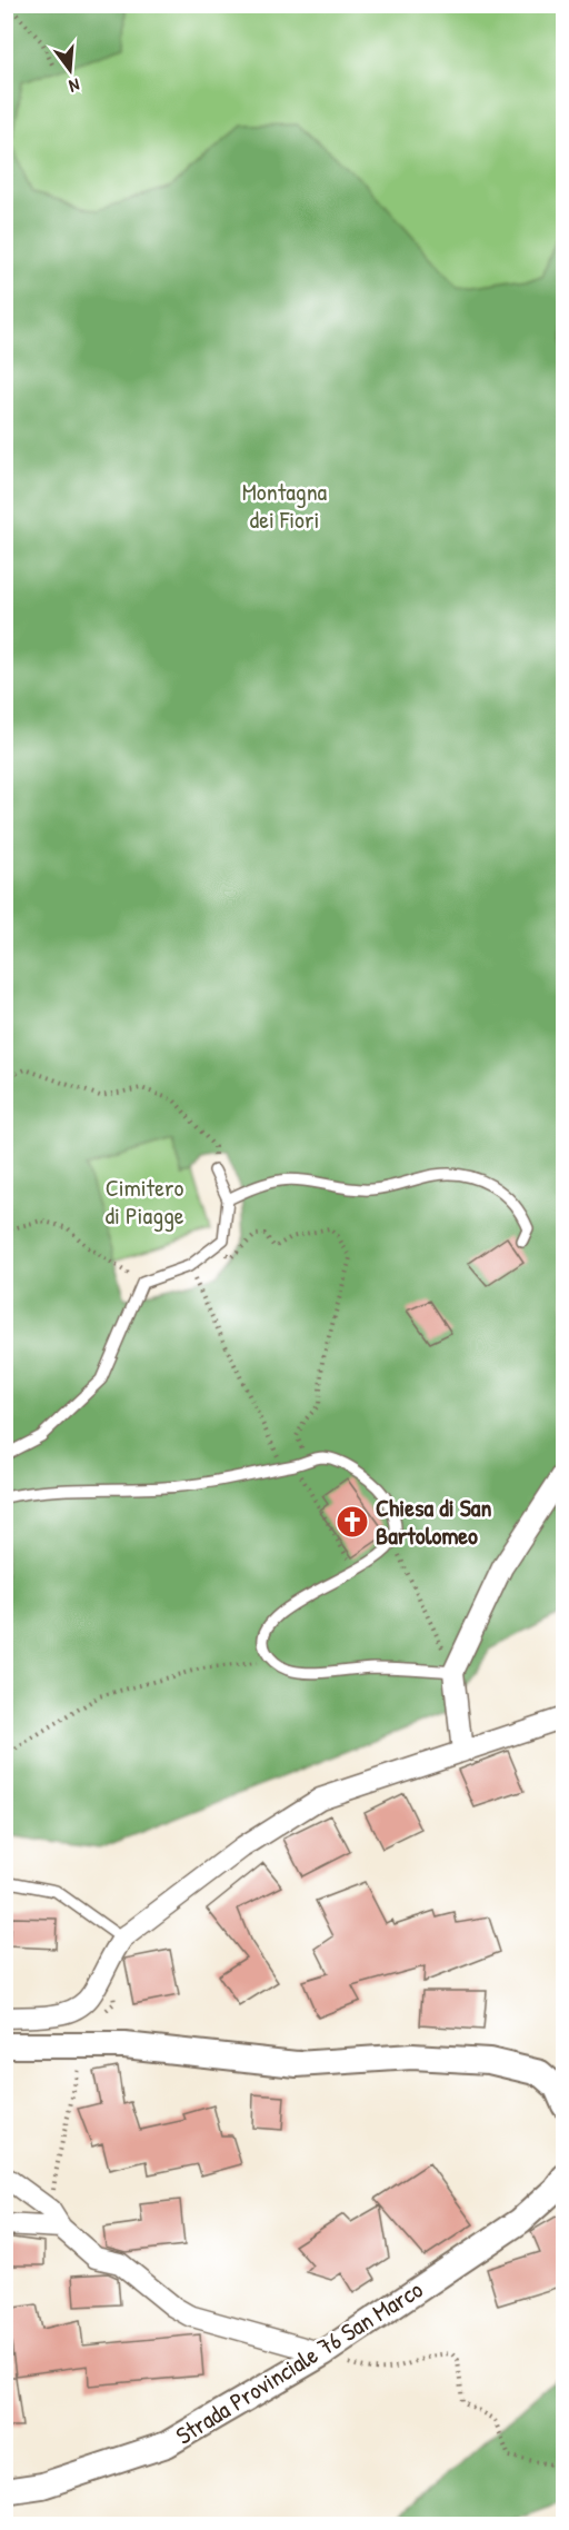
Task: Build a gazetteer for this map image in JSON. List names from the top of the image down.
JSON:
{
  "streets": {
    "street": ["Strada Provinciale 76 San Marco"]
  },
  "parks": ["Montagna dei Fiori", "Cimitero di Piagge"],
  "places": {
    "church": ["Chiesa di San Bartolomeo"]
  },
  "north": "bottom"
}
